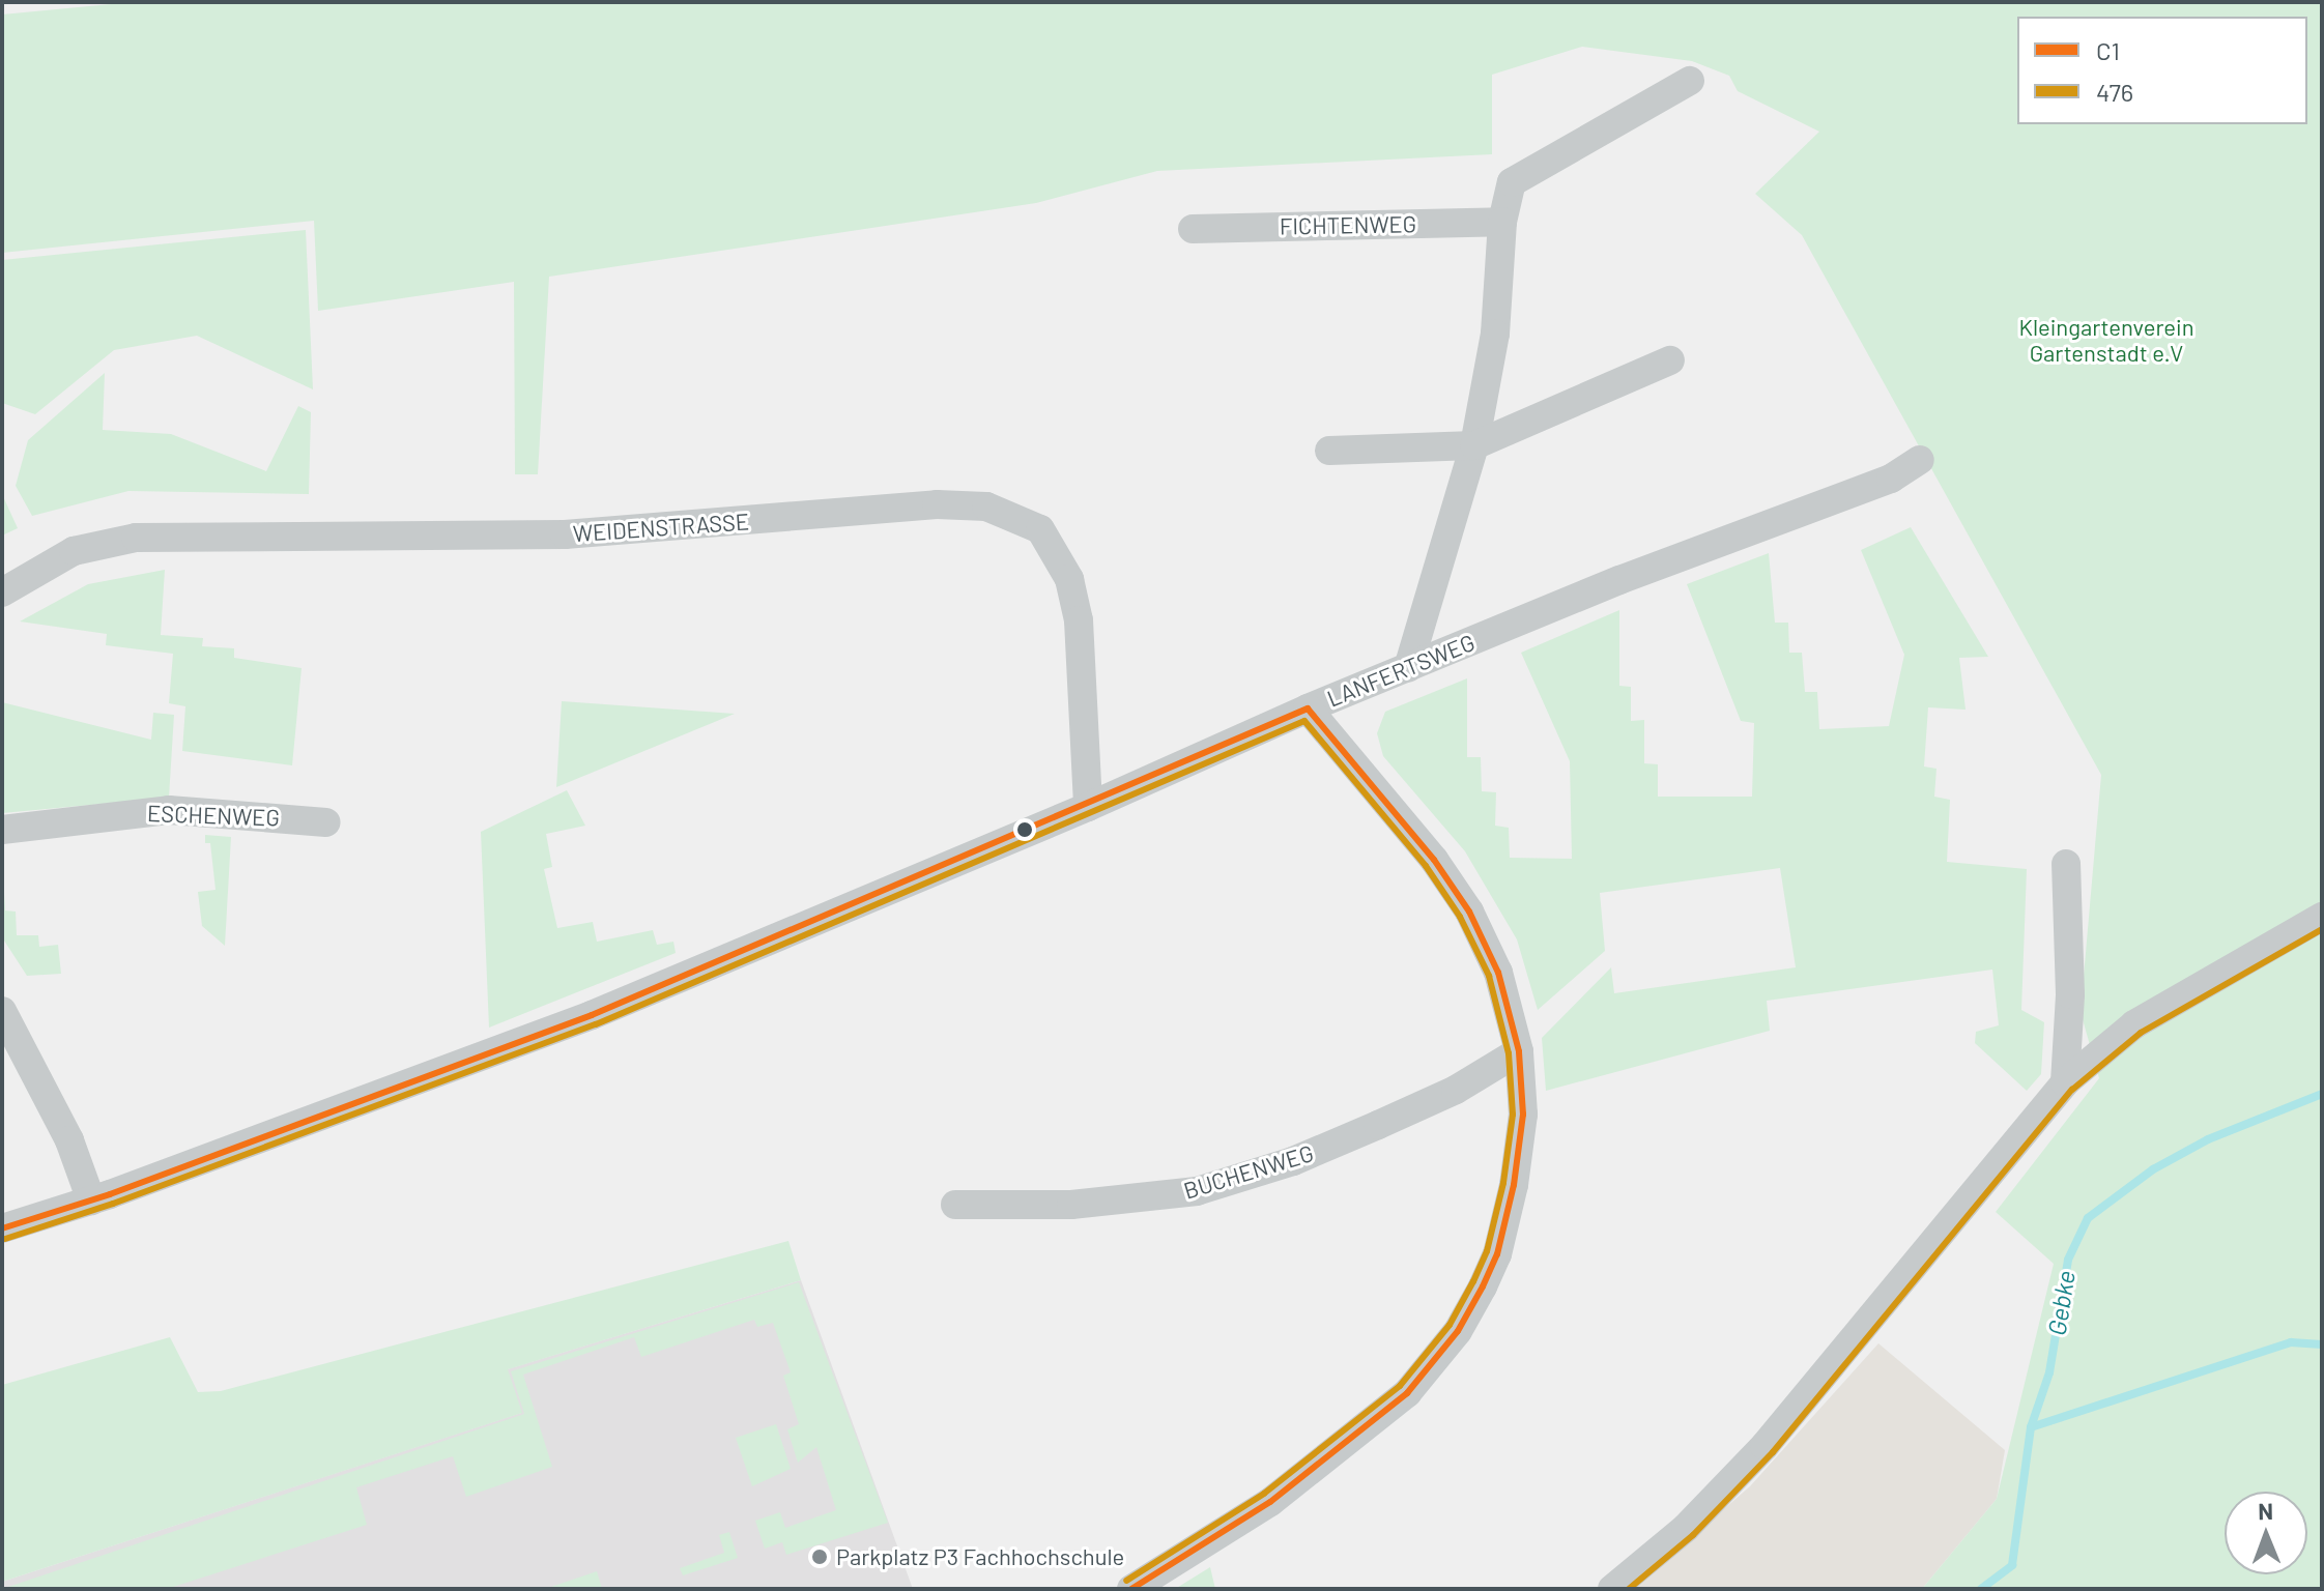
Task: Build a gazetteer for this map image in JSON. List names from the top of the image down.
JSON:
{
  "streets": {
    "street": [
      "FICHTENWEG",
      "WEIDENSTRASSE",
      "LANFERTSWEG",
      "ESCHENWEG",
      "BUCHENWEG"
    ]
  },
  "crossings": [
    ["WEIDENSTRASSE", "LANFERTSWEG"]
  ],
  "water": ["Gebke"],
  "parks": ["Kleingartenverein Gartenstadt e.V"],
  "places": ["Parkplatz P3 Fachhochschule"],
  "lines": ["transit line C1", "transit line 476"],
  "legend": ["C1", "476"],
  "north": "top"
}
